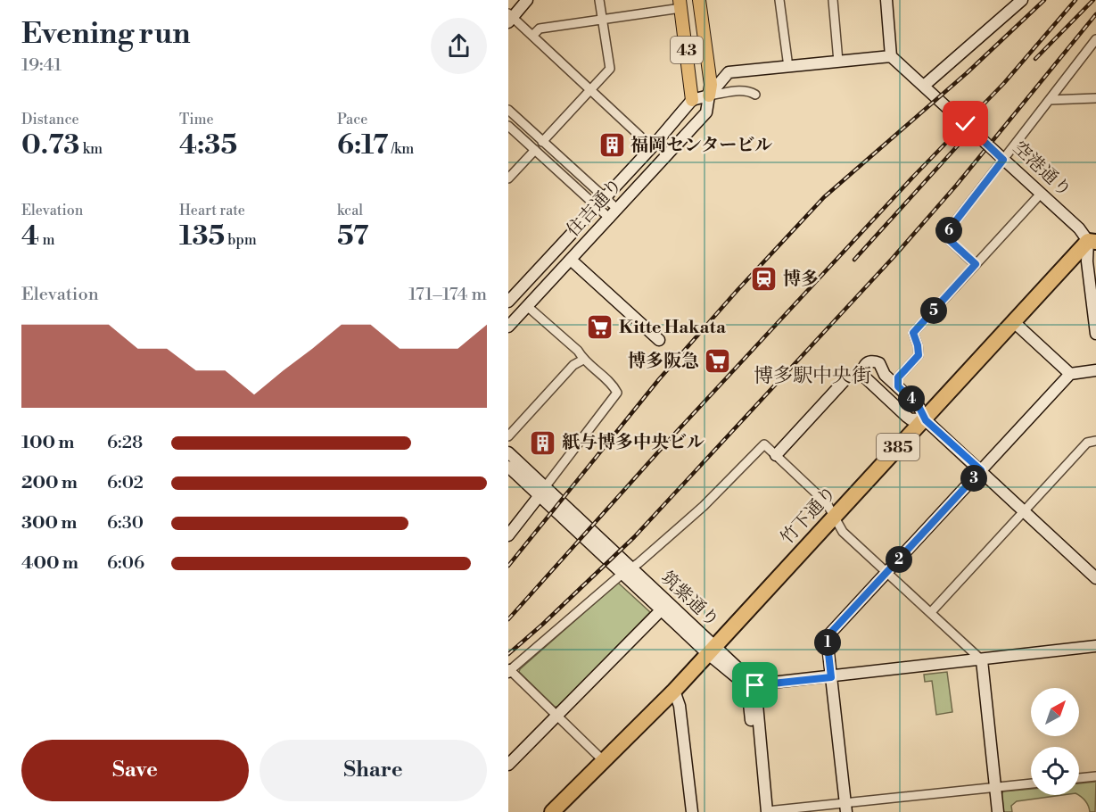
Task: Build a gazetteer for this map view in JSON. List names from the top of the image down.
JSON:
{
  "streets": {
    "highway": ["385", "竹下通り"],
    "main road": ["43"],
    "street": ["空港通り", "住吉通り", "筑紫通り"]
  },
  "crossings": [
    ["43", "住吉通り"],
    ["空港通り", "竹下通り"],
    ["竹下通り", "筑紫通り"]
  ],
  "districts": ["博多駅中央街"],
  "places": {
    "building": ["福岡センタービル", "紙与博多中央ビル"],
    "station": ["博多"],
    "supermarket": ["Kitte Hakata", "博多阪急"]
  },
  "north": "top right",
  "page": {
    "heading": ["Evening run", "19:41"],
    "stats": [
      ["Distance", "0.73 km"],
      ["Time", "4:35"],
      ["Pace", "6:17 /km"],
      ["Elevation", "4 m"],
      ["Heart rate", "135 bpm"],
      ["kcal", "57"]
    ],
    "pins": [
      "6",
      "5",
      "4",
      "3",
      "2",
      "1"
    ],
    "chart": ["Elevation", "171–174 m"],
    "list": [
      {
        "name": "100 m",
        "note": "6:28"
      },
      {
        "name": "200 m",
        "note": "6:02"
      },
      {
        "name": "300 m",
        "note": "6:30"
      },
      {
        "name": "400 m",
        "note": "6:06"
      }
    ],
    "buttons": ["Save", "Share"]
  }
}
